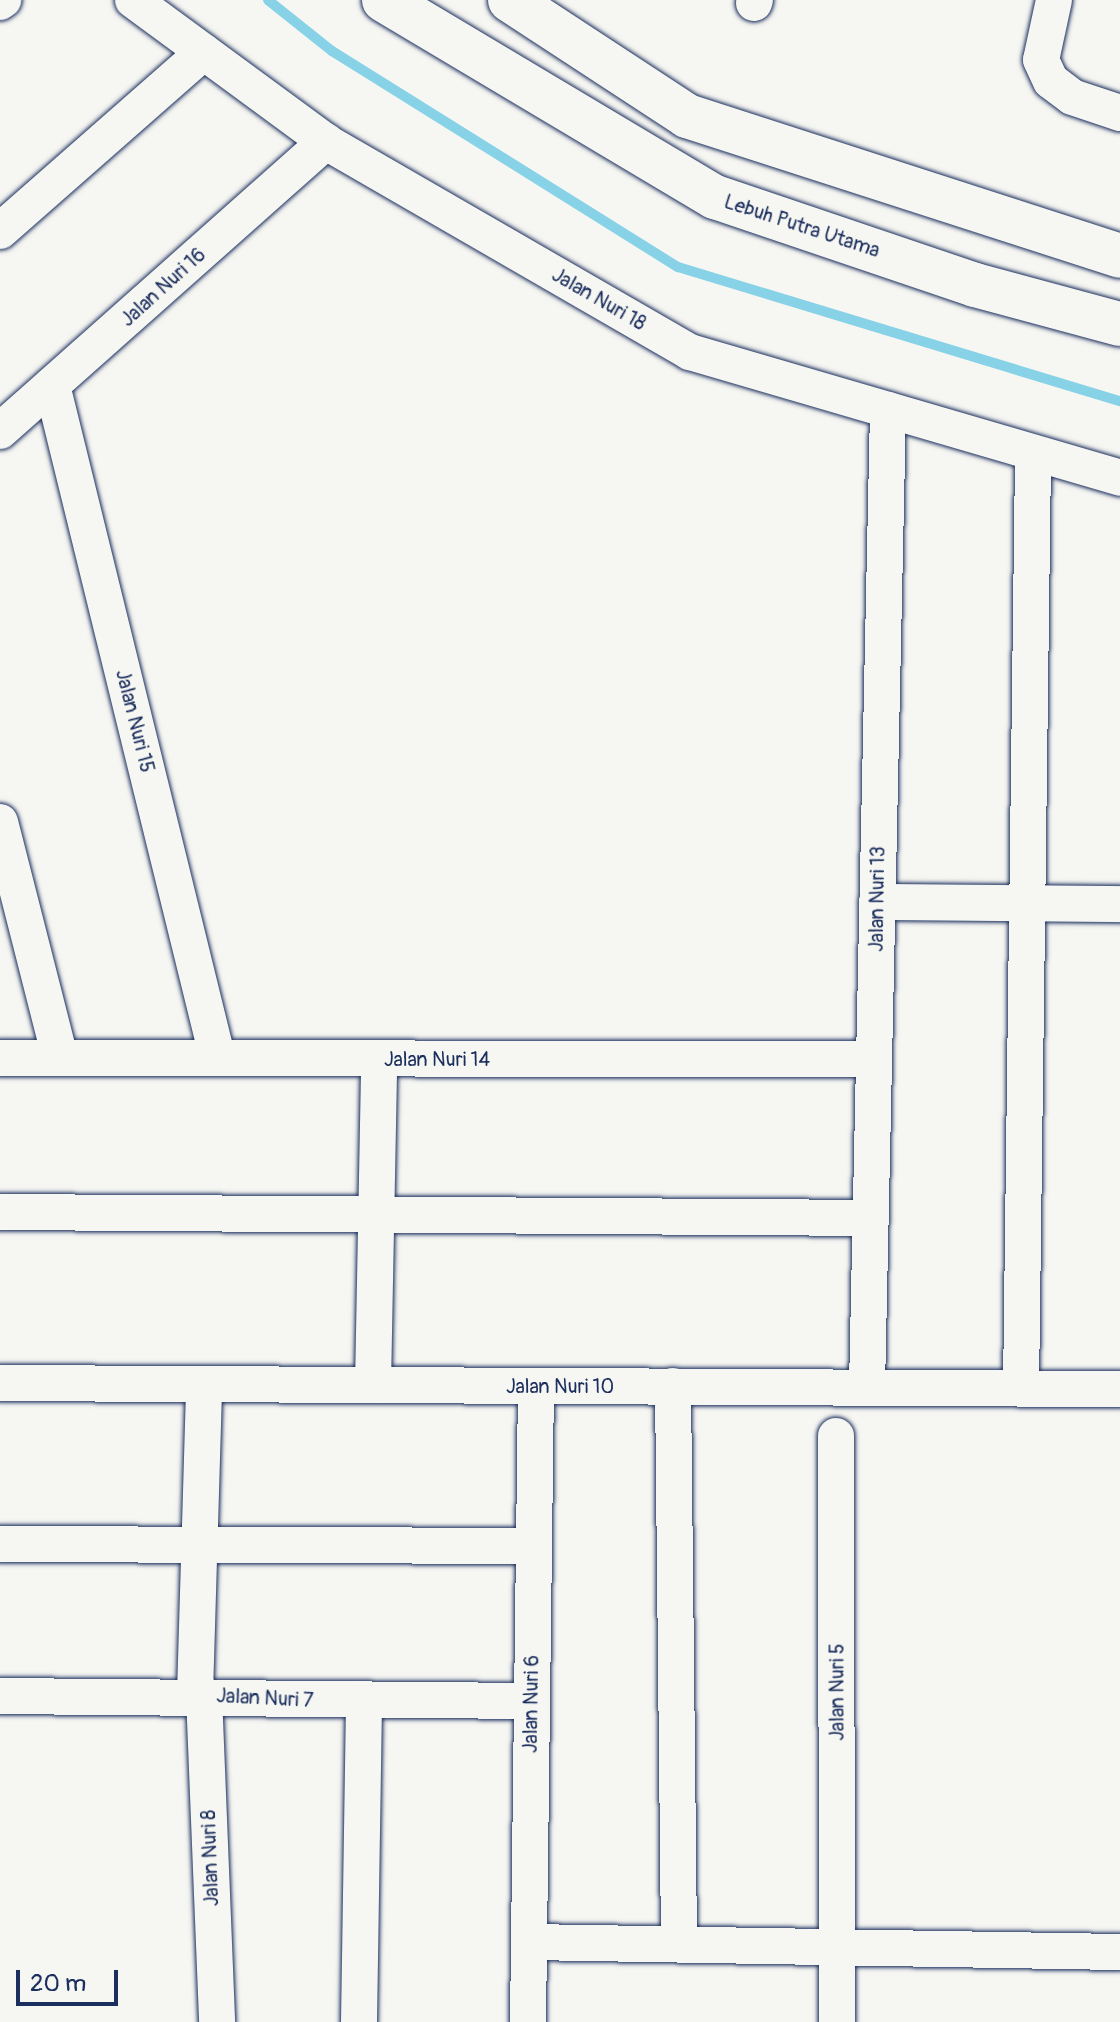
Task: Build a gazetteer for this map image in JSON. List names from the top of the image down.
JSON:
{
  "streets": {
    "main road": ["Lebuh Putra Utama"],
    "street": [
      "Jalan Nuri 16",
      "Jalan Nuri 18",
      "Jalan Nuri 15",
      "Jalan Nuri 13",
      "Jalan Nuri 14",
      "Jalan Nuri 10",
      "Jalan Nuri 5",
      "Jalan Nuri 7",
      "Jalan Nuri 6",
      "Jalan Nuri 8"
    ]
  },
  "crossings": [
    ["Jalan Nuri 16", "Jalan Nuri 18"],
    ["Jalan Nuri 16", "Jalan Nuri 15"],
    ["Jalan Nuri 18", "Jalan Nuri 13"],
    ["Jalan Nuri 15", "Jalan Nuri 14"],
    ["Jalan Nuri 13", "Jalan Nuri 14"],
    ["Jalan Nuri 13", "Jalan Nuri 10"],
    ["Jalan Nuri 10", "Jalan Nuri 6"],
    ["Jalan Nuri 10", "Jalan Nuri 8"],
    ["Jalan Nuri 7", "Jalan Nuri 6"],
    ["Jalan Nuri 7", "Jalan Nuri 8"]
  ],
  "scale_bar": "20 m"
}
